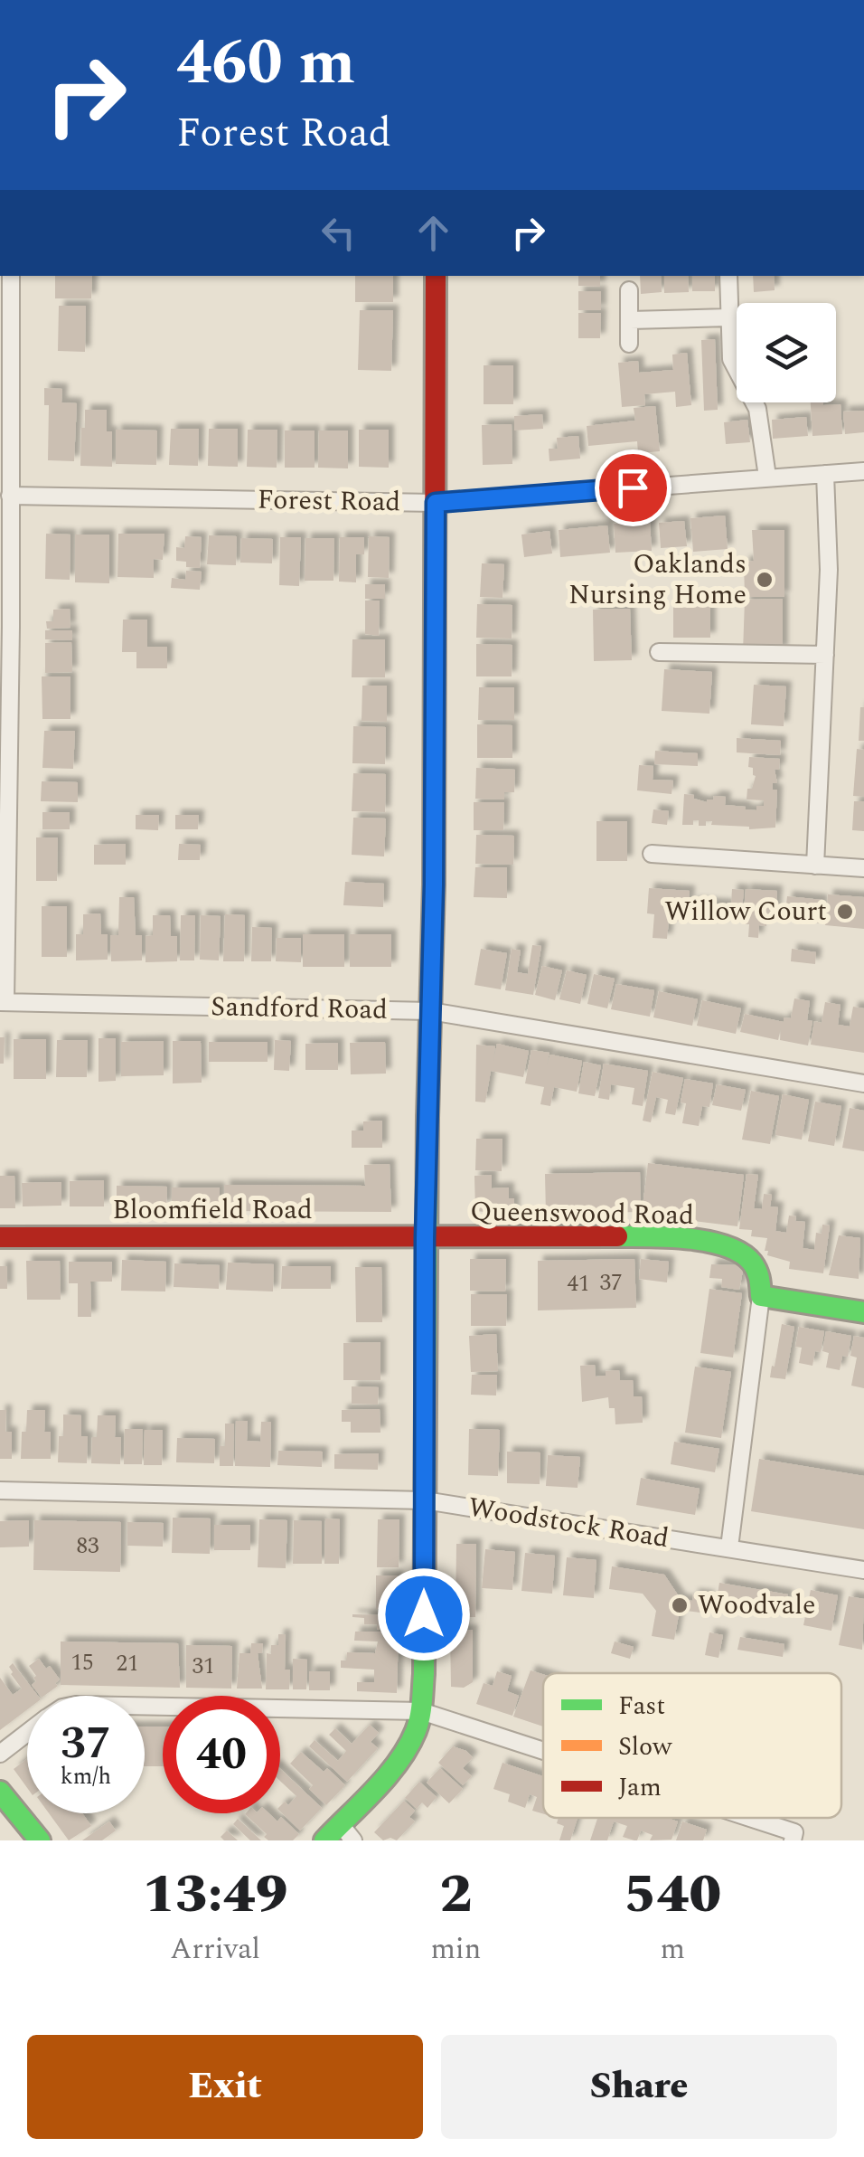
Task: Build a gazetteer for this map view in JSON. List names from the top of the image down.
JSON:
{
  "streets": {
    "street": [
      "Forest Road",
      "Sandford Road",
      "Bloomfield Road",
      "Queenswood Road",
      "Woodstock Road"
    ]
  },
  "crossings": [
    ["Bloomfield Road", "Queenswood Road"]
  ],
  "places": ["Oaklands Nursing Home", "Willow Court", "Woodvale"],
  "house_numbers": [
    "37",
    "41",
    "83",
    "15",
    "21",
    "31"
  ],
  "legend": ["Fast", "Slow", "Jam"],
  "page": {
    "turn": ["460 m", "Forest Road"],
    "speed": "37 km/h",
    "limit": "40",
    "eta": [
      "13:49",
      "Arrival",
      "2",
      "min",
      "540",
      "m"
    ],
    "buttons": ["Exit", "Share"]
  }
}
